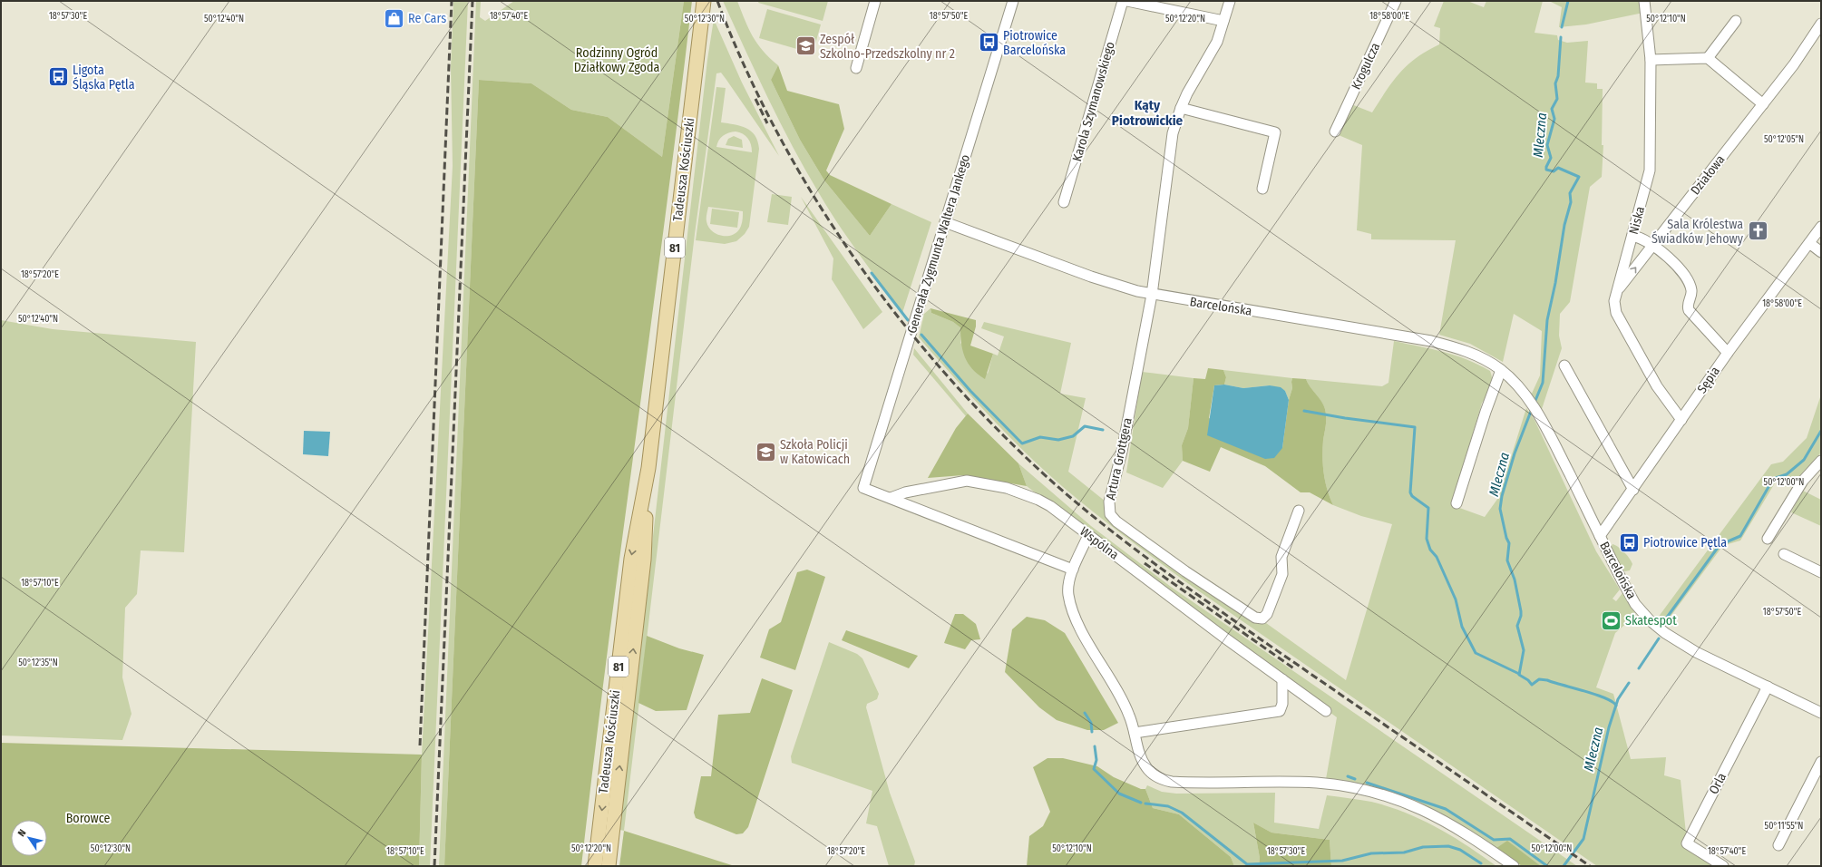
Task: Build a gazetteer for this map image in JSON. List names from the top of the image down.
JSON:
{
  "streets": {
    "main road": ["Tadeusza Kościuszki", "81"],
    "street": [
      "Krogulcza",
      "Karola Szymanowskiego",
      "Działowa",
      "Niska",
      "Generała Zygmunta Waltera Jankego",
      "Barcelońska",
      "Sępia",
      "Artura Grottgera",
      "Wspólna",
      "Orla"
    ]
  },
  "crossings": [
    ["Działowa", "Niska"],
    ["Niska", "Sępia"],
    ["Generała Zygmunta Waltera Jankego", "Barcelońska"],
    ["Generała Zygmunta Waltera Jankego", "Wspólna"],
    ["Barcelońska", "Sępia"],
    ["Barcelońska", "Artura Grottgera"],
    ["Barcelońska", "Orla"]
  ],
  "districts": ["Kąty Piotrowickie"],
  "water": ["Mleczna"],
  "parks": ["Rodzinny Ogród Działkowy Zgoda", "Borowce"],
  "places": {
    "shop": ["Re Cars"],
    "bus stop": ["Piotrowice Barcelońska", "Ligota Śląska Pętla", "Piotrowice Pętla"],
    "school or university": ["Zespół Szkolno-Przedszkolny nr 2", "Szkoła Policji w Katowicach"],
    "church": ["Sala Królestwa Świadków Jehowy"],
    "sports": ["Skatespot"]
  },
  "north": "top left",
  "coordinates": [
    "18°57'30\"E",
    "18°57'40\"E",
    "18°57'50\"E",
    "18°58'00\"E",
    "50°12'40\"N",
    "50°12'30\"N",
    "50°12'20\"N",
    "50°12'10\"N",
    "50°12'05\"N",
    "18°57'20\"E",
    "50°12'00\"N",
    "18°57'10\"E",
    "50°12'35\"N",
    "50°11'55\"N"
  ]
}
